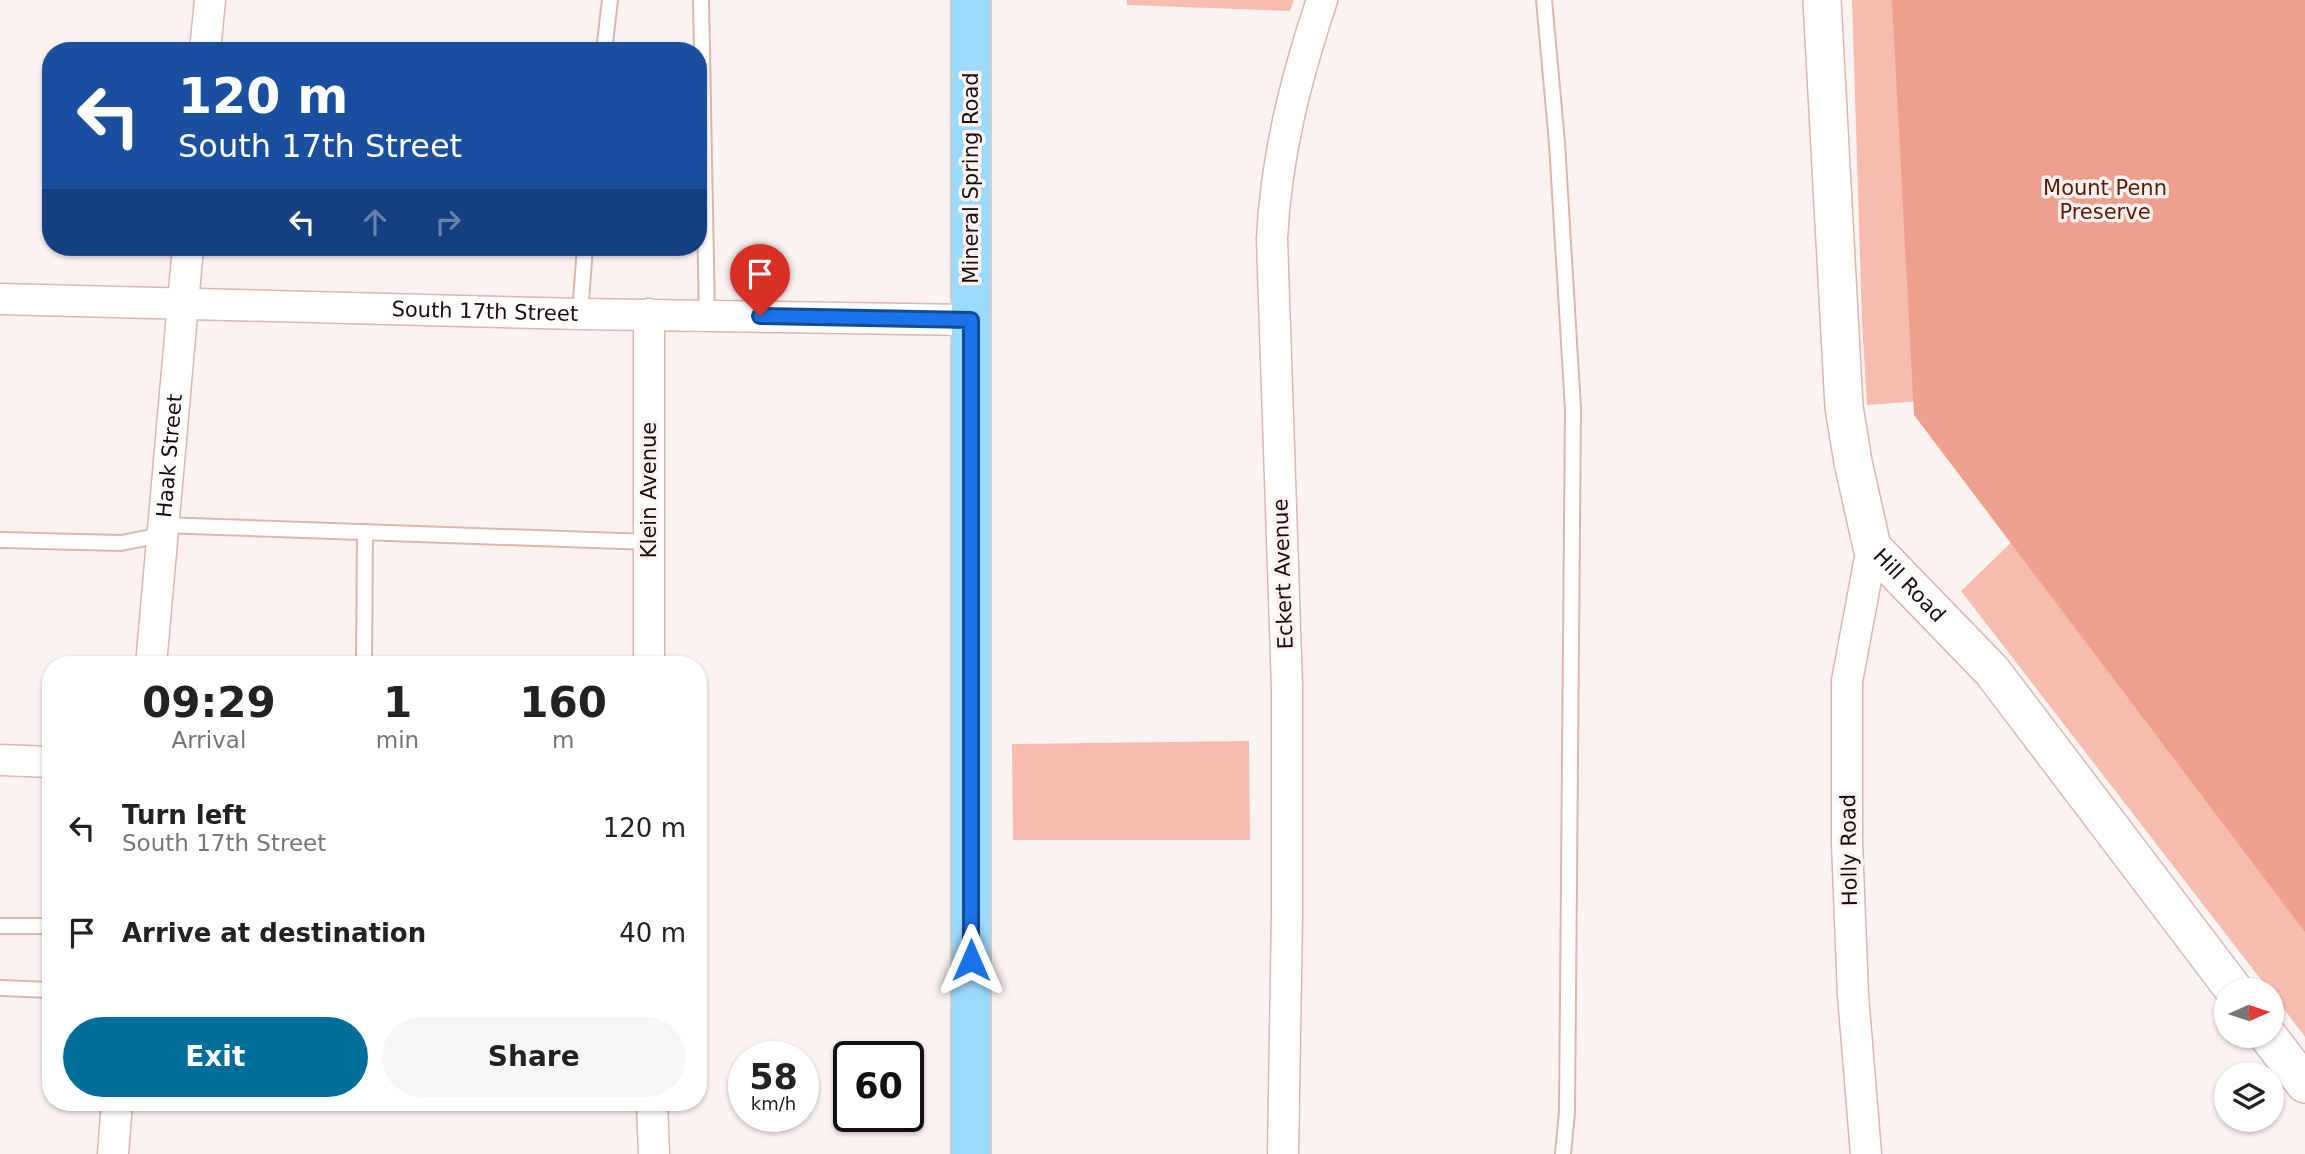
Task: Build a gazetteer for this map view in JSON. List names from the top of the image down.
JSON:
{
  "streets": {
    "main road": ["Mineral Spring Road"],
    "street": [
      "South 17th Street",
      "Haak Street",
      "Klein Avenue",
      "Eckert Avenue",
      "Hill Road",
      "Holly Road"
    ]
  },
  "crossings": [
    ["Mineral Spring Road", "South 17th Street"],
    ["South 17th Street", "Haak Street"],
    ["South 17th Street", "Klein Avenue"],
    ["Hill Road", "Holly Road"]
  ],
  "parks": ["Mount Penn Preserve"],
  "north": "right",
  "page": {
    "turn": ["120 m", "South 17th Street"],
    "eta": [
      "09:29",
      "Arrival",
      "1",
      "min",
      "160",
      "m"
    ],
    "list": [
      {
        "name": "Turn left",
        "note": "South 17th Street",
        "value": "120 m"
      },
      {
        "name": "Arrive at destination",
        "value": "40 m"
      }
    ],
    "buttons": ["Exit", "Share"],
    "speed": "58 km/h",
    "limit": "60"
  }
}
